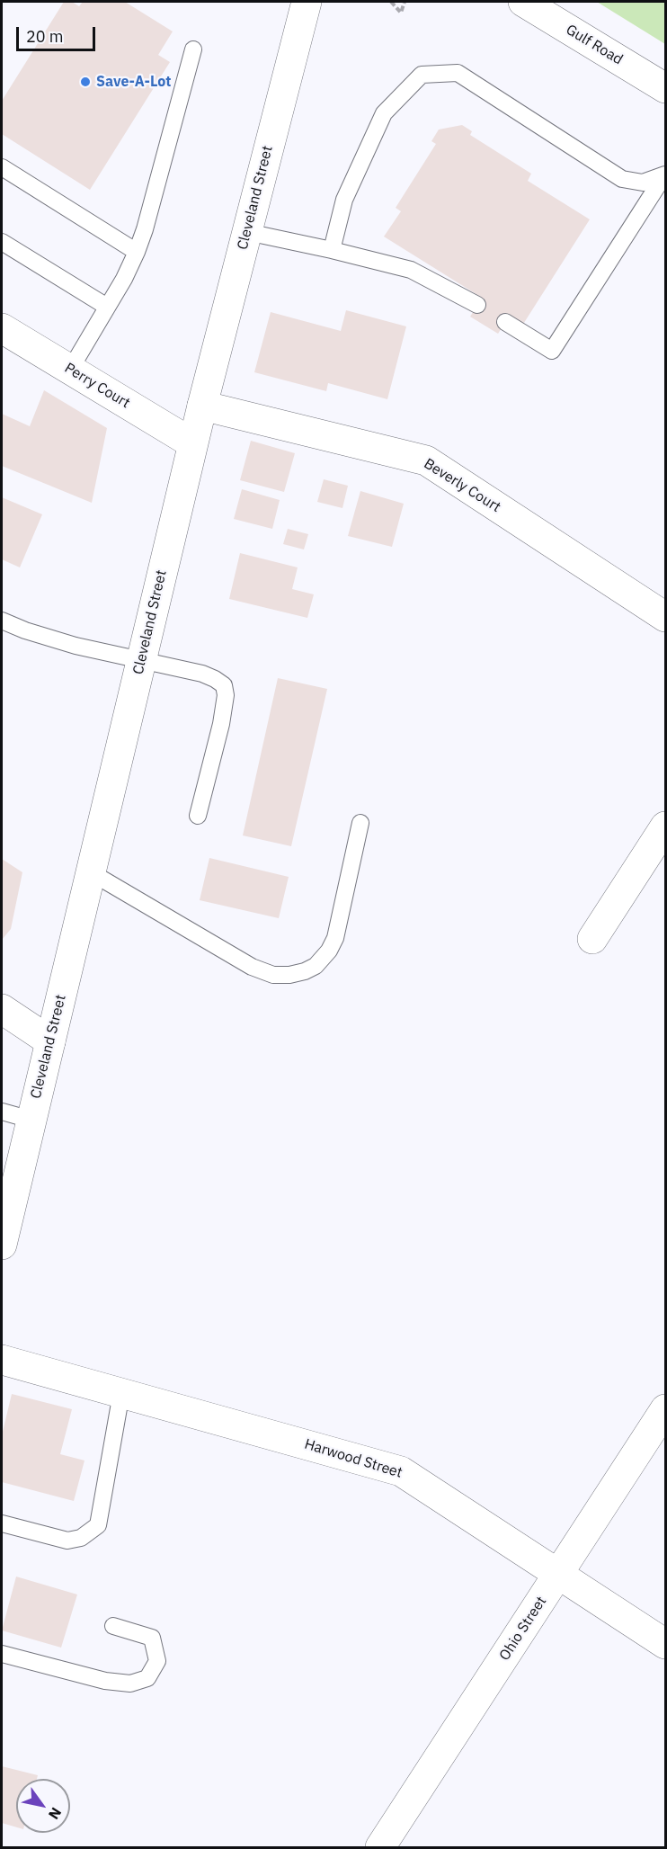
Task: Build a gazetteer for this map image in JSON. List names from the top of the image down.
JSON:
{
  "streets": {
    "street": [
      "Gulf Road",
      "Cleveland Street",
      "Perry Court",
      "Beverly Court",
      "Harwood Street",
      "Ohio Street"
    ]
  },
  "crossings": [
    ["Cleveland Street", "Perry Court"],
    ["Cleveland Street", "Beverly Court"],
    ["Harwood Street", "Ohio Street"]
  ],
  "places": ["Save-A-Lot"],
  "scale_bar": "20 m",
  "north": "bottom right"
}
